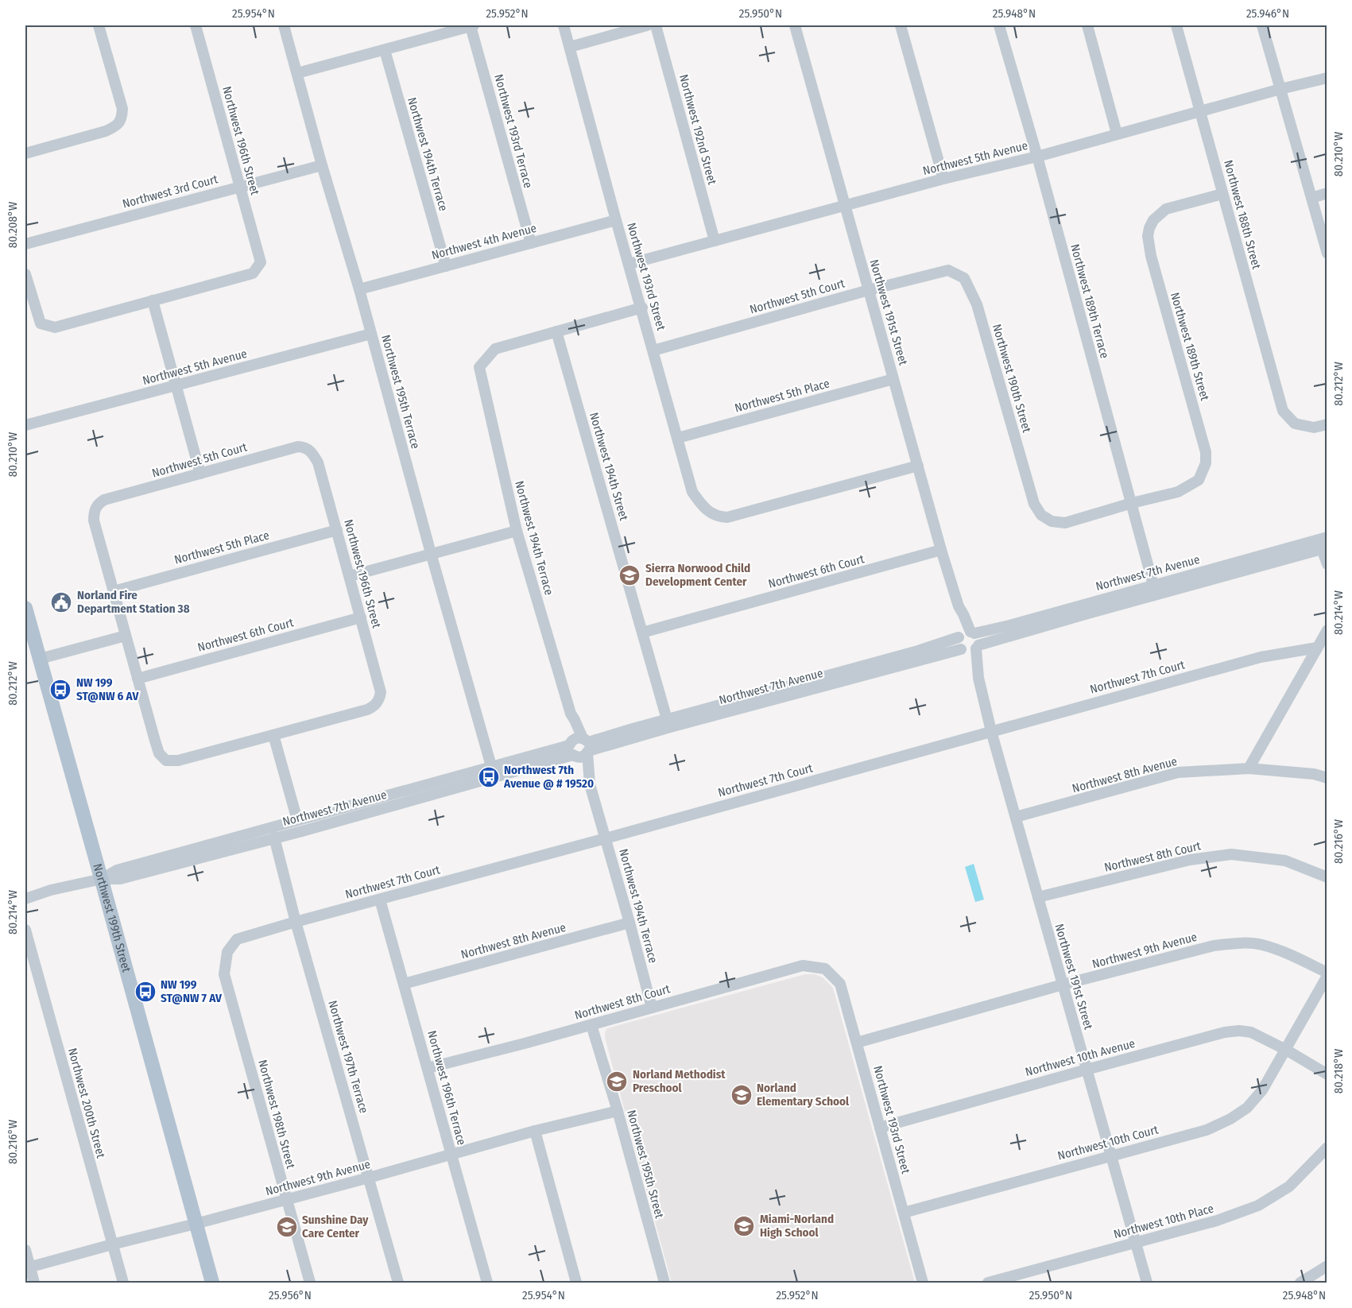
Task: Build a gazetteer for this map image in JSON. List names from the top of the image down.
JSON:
{
  "streets": {
    "main road": ["Northwest 199th Street"],
    "street": [
      "Northwest 192nd Street",
      "Northwest 193rd Terrace",
      "Northwest 196th Street",
      "Northwest 194th Terrace",
      "Northwest 5th Avenue",
      "Northwest 3rd Court",
      "Northwest 188th Street",
      "Northwest 4th Avenue",
      "Northwest 193rd Street",
      "Northwest 5th Court",
      "Northwest 189th Terrace",
      "Northwest 191st Street",
      "Northwest 189th Street",
      "Northwest 190th Street",
      "Northwest 195th Terrace",
      "Northwest 5th Place",
      "Northwest 194th Street",
      "Northwest 6th Court",
      "Northwest 7th Avenue",
      "Northwest 7th Court",
      "Northwest 8th Avenue",
      "Northwest 8th Court",
      "Northwest 9th Avenue",
      "Northwest 197th Terrace",
      "Northwest 10th Avenue",
      "Northwest 196th Terrace",
      "Northwest 200th Street",
      "Northwest 198th Street",
      "Northwest 10th Court",
      "Northwest 195th Street",
      "Northwest 10th Place"
    ]
  },
  "crossings": [
    ["Northwest 192nd Street", "Northwest 5th Avenue"],
    ["Northwest 193rd Terrace", "Northwest 4th Avenue"],
    ["Northwest 196th Street", "Northwest 3rd Court"],
    ["Northwest 196th Street", "Northwest 5th Court"],
    ["Northwest 196th Street", "Northwest 5th Place"],
    ["Northwest 196th Street", "Northwest 6th Court"],
    ["Northwest 194th Terrace", "Northwest 4th Avenue"],
    ["Northwest 194th Terrace", "Northwest 194th Street"],
    ["Northwest 194th Terrace", "Northwest 7th Avenue"],
    ["Northwest 194th Terrace", "Northwest 7th Court"],
    ["Northwest 194th Terrace", "Northwest 8th Avenue"],
    ["Northwest 194th Terrace", "Northwest 8th Court"],
    ["Northwest 5th Avenue", "Northwest 188th Street"],
    ["Northwest 5th Avenue", "Northwest 193rd Street"],
    ["Northwest 5th Avenue", "Northwest 189th Terrace"],
    ["Northwest 5th Avenue", "Northwest 191st Street"],
    ["Northwest 5th Avenue", "Northwest 195th Terrace"],
    ["Northwest 3rd Court", "Northwest 195th Terrace"],
    ["Northwest 188th Street", "Northwest 189th Street"],
    ["Northwest 4th Avenue", "Northwest 193rd Street"],
    ["Northwest 4th Avenue", "Northwest 195th Terrace"],
    ["Northwest 193rd Street", "Northwest 5th Court"],
    ["Northwest 193rd Street", "Northwest 191st Street"],
    ["Northwest 193rd Street", "Northwest 5th Place"],
    ["Northwest 193rd Street", "Northwest 8th Court"],
    ["Northwest 193rd Street", "Northwest 9th Avenue"],
    ["Northwest 193rd Street", "Northwest 10th Avenue"],
    ["Northwest 193rd Street", "Northwest 10th Court"],
    ["Northwest 5th Court", "Northwest 191st Street"],
    ["Northwest 5th Court", "Northwest 190th Street"],
    ["Northwest 5th Court", "Northwest 5th Place"],
    ["Northwest 189th Terrace", "Northwest 189th Street"],
    ["Northwest 189th Terrace", "Northwest 190th Street"],
    ["Northwest 189th Terrace", "Northwest 7th Avenue"],
    ["Northwest 191st Street", "Northwest 5th Place"],
    ["Northwest 191st Street", "Northwest 6th Court"],
    ["Northwest 191st Street", "Northwest 7th Avenue"],
    ["Northwest 191st Street", "Northwest 7th Court"],
    ["Northwest 191st Street", "Northwest 8th Avenue"],
    ["Northwest 191st Street", "Northwest 8th Court"],
    ["Northwest 191st Street", "Northwest 9th Avenue"],
    ["Northwest 191st Street", "Northwest 10th Avenue"],
    ["Northwest 191st Street", "Northwest 10th Court"],
    ["Northwest 191st Street", "Northwest 10th Place"],
    ["Northwest 189th Street", "Northwest 190th Street"],
    ["Northwest 195th Terrace", "Northwest 7th Avenue"],
    ["Northwest 194th Street", "Northwest 6th Court"],
    ["Northwest 194th Street", "Northwest 7th Avenue"],
    ["Northwest 7th Avenue", "Northwest 199th Street"],
    ["Northwest 7th Avenue", "Northwest 197th Terrace"],
    ["Northwest 7th Court", "Northwest 197th Terrace"],
    ["Northwest 7th Court", "Northwest 196th Terrace"],
    ["Northwest 7th Court", "Northwest 198th Street"],
    ["Northwest 8th Avenue", "Northwest 196th Terrace"],
    ["Northwest 8th Court", "Northwest 196th Terrace"],
    ["Northwest 8th Court", "Northwest 195th Street"],
    ["Northwest 199th Street", "Northwest 9th Avenue"],
    ["Northwest 9th Avenue", "Northwest 197th Terrace"],
    ["Northwest 9th Avenue", "Northwest 196th Terrace"],
    ["Northwest 9th Avenue", "Northwest 200th Street"],
    ["Northwest 9th Avenue", "Northwest 198th Street"],
    ["Northwest 9th Avenue", "Northwest 10th Court"],
    ["Northwest 9th Avenue", "Northwest 195th Street"],
    ["Northwest 10th Avenue", "Northwest 10th Court"]
  ],
  "places": {
    "school or university": [
      "Sierra Norwood Child Development Center",
      "Norland Methodist Preschool",
      "Norland Elementary School",
      "Miami-Norland High School",
      "Sunshine Day Care Center"
    ],
    "public building": ["Norland Fire Department Station 38"],
    "bus stop": ["NW 199 ST@NW 6 AV", "Northwest 7th Avenue @ # 19520", "NW 199 ST@NW 7 AV"]
  },
  "coordinates": [
    "25.954°N",
    "25.952°N",
    "25.950°N",
    "25.948°N",
    "25.946°N",
    "80.210°W",
    "80.208°W",
    "80.212°W",
    "80.214°W",
    "80.216°W",
    "80.218°W",
    "25.956°N"
  ]
}
